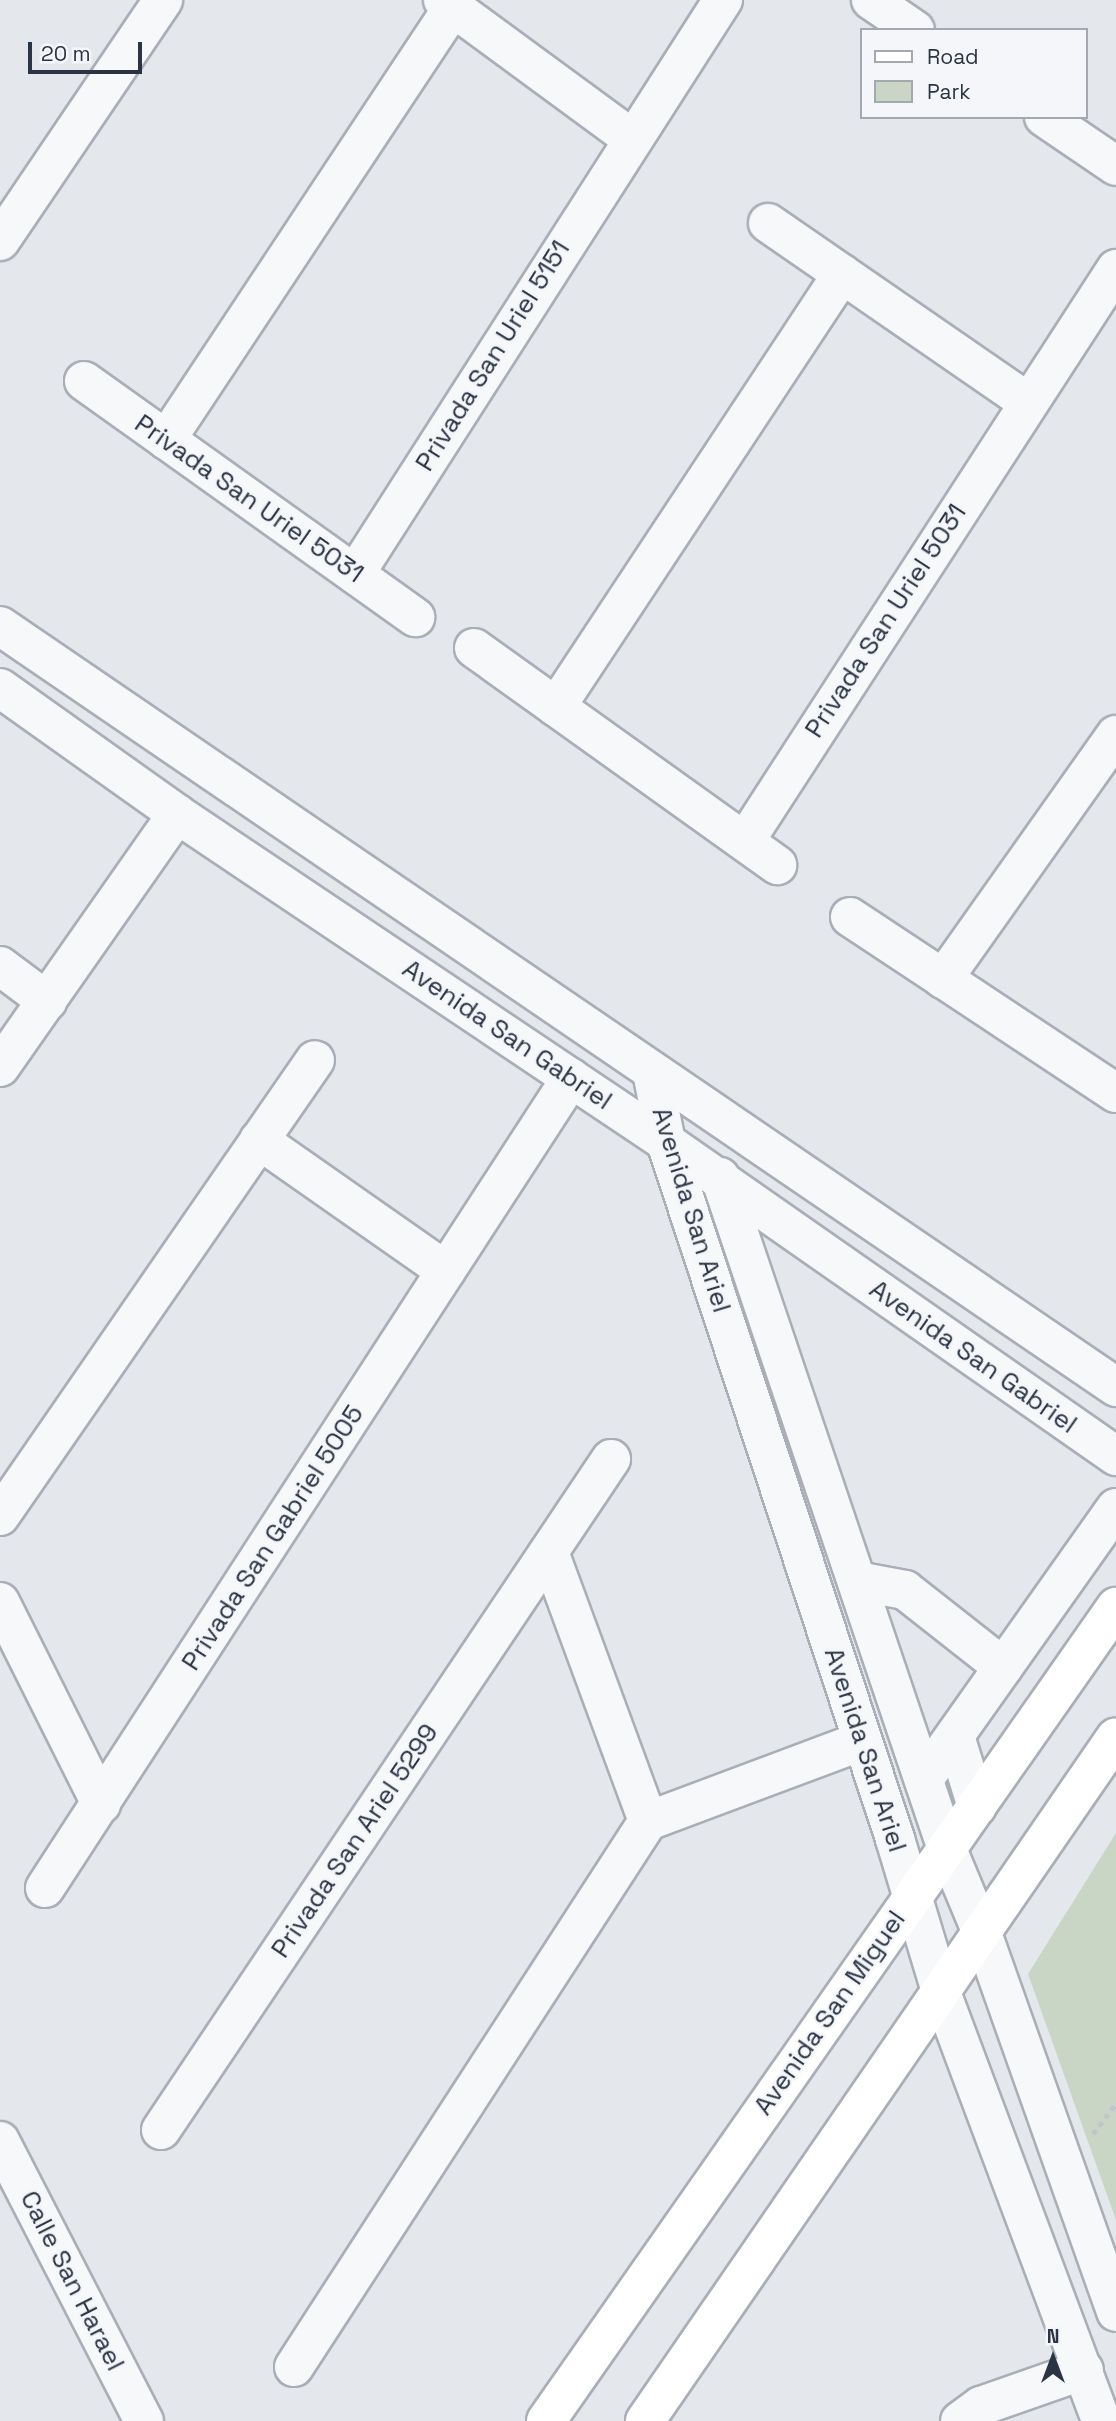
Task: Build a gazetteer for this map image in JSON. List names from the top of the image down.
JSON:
{
  "streets": {
    "main road": ["Avenida San Miguel"],
    "street": [
      "Privada San Uriel 5151",
      "Privada San Uriel 5031",
      "Avenida San Gabriel",
      "Avenida San Ariel",
      "Privada San Gabriel 5005",
      "Privada San Ariel 5299",
      "Calle San Harael"
    ]
  },
  "crossings": [
    ["Privada San Uriel 5151", "Privada San Uriel 5031"],
    ["Avenida San Gabriel", "Avenida San Ariel"],
    ["Avenida San Gabriel", "Privada San Gabriel 5005"],
    ["Avenida San Ariel", "Avenida San Miguel"]
  ],
  "legend": ["Road", "Park"],
  "scale_bar": "20 m",
  "north": "top"
}
